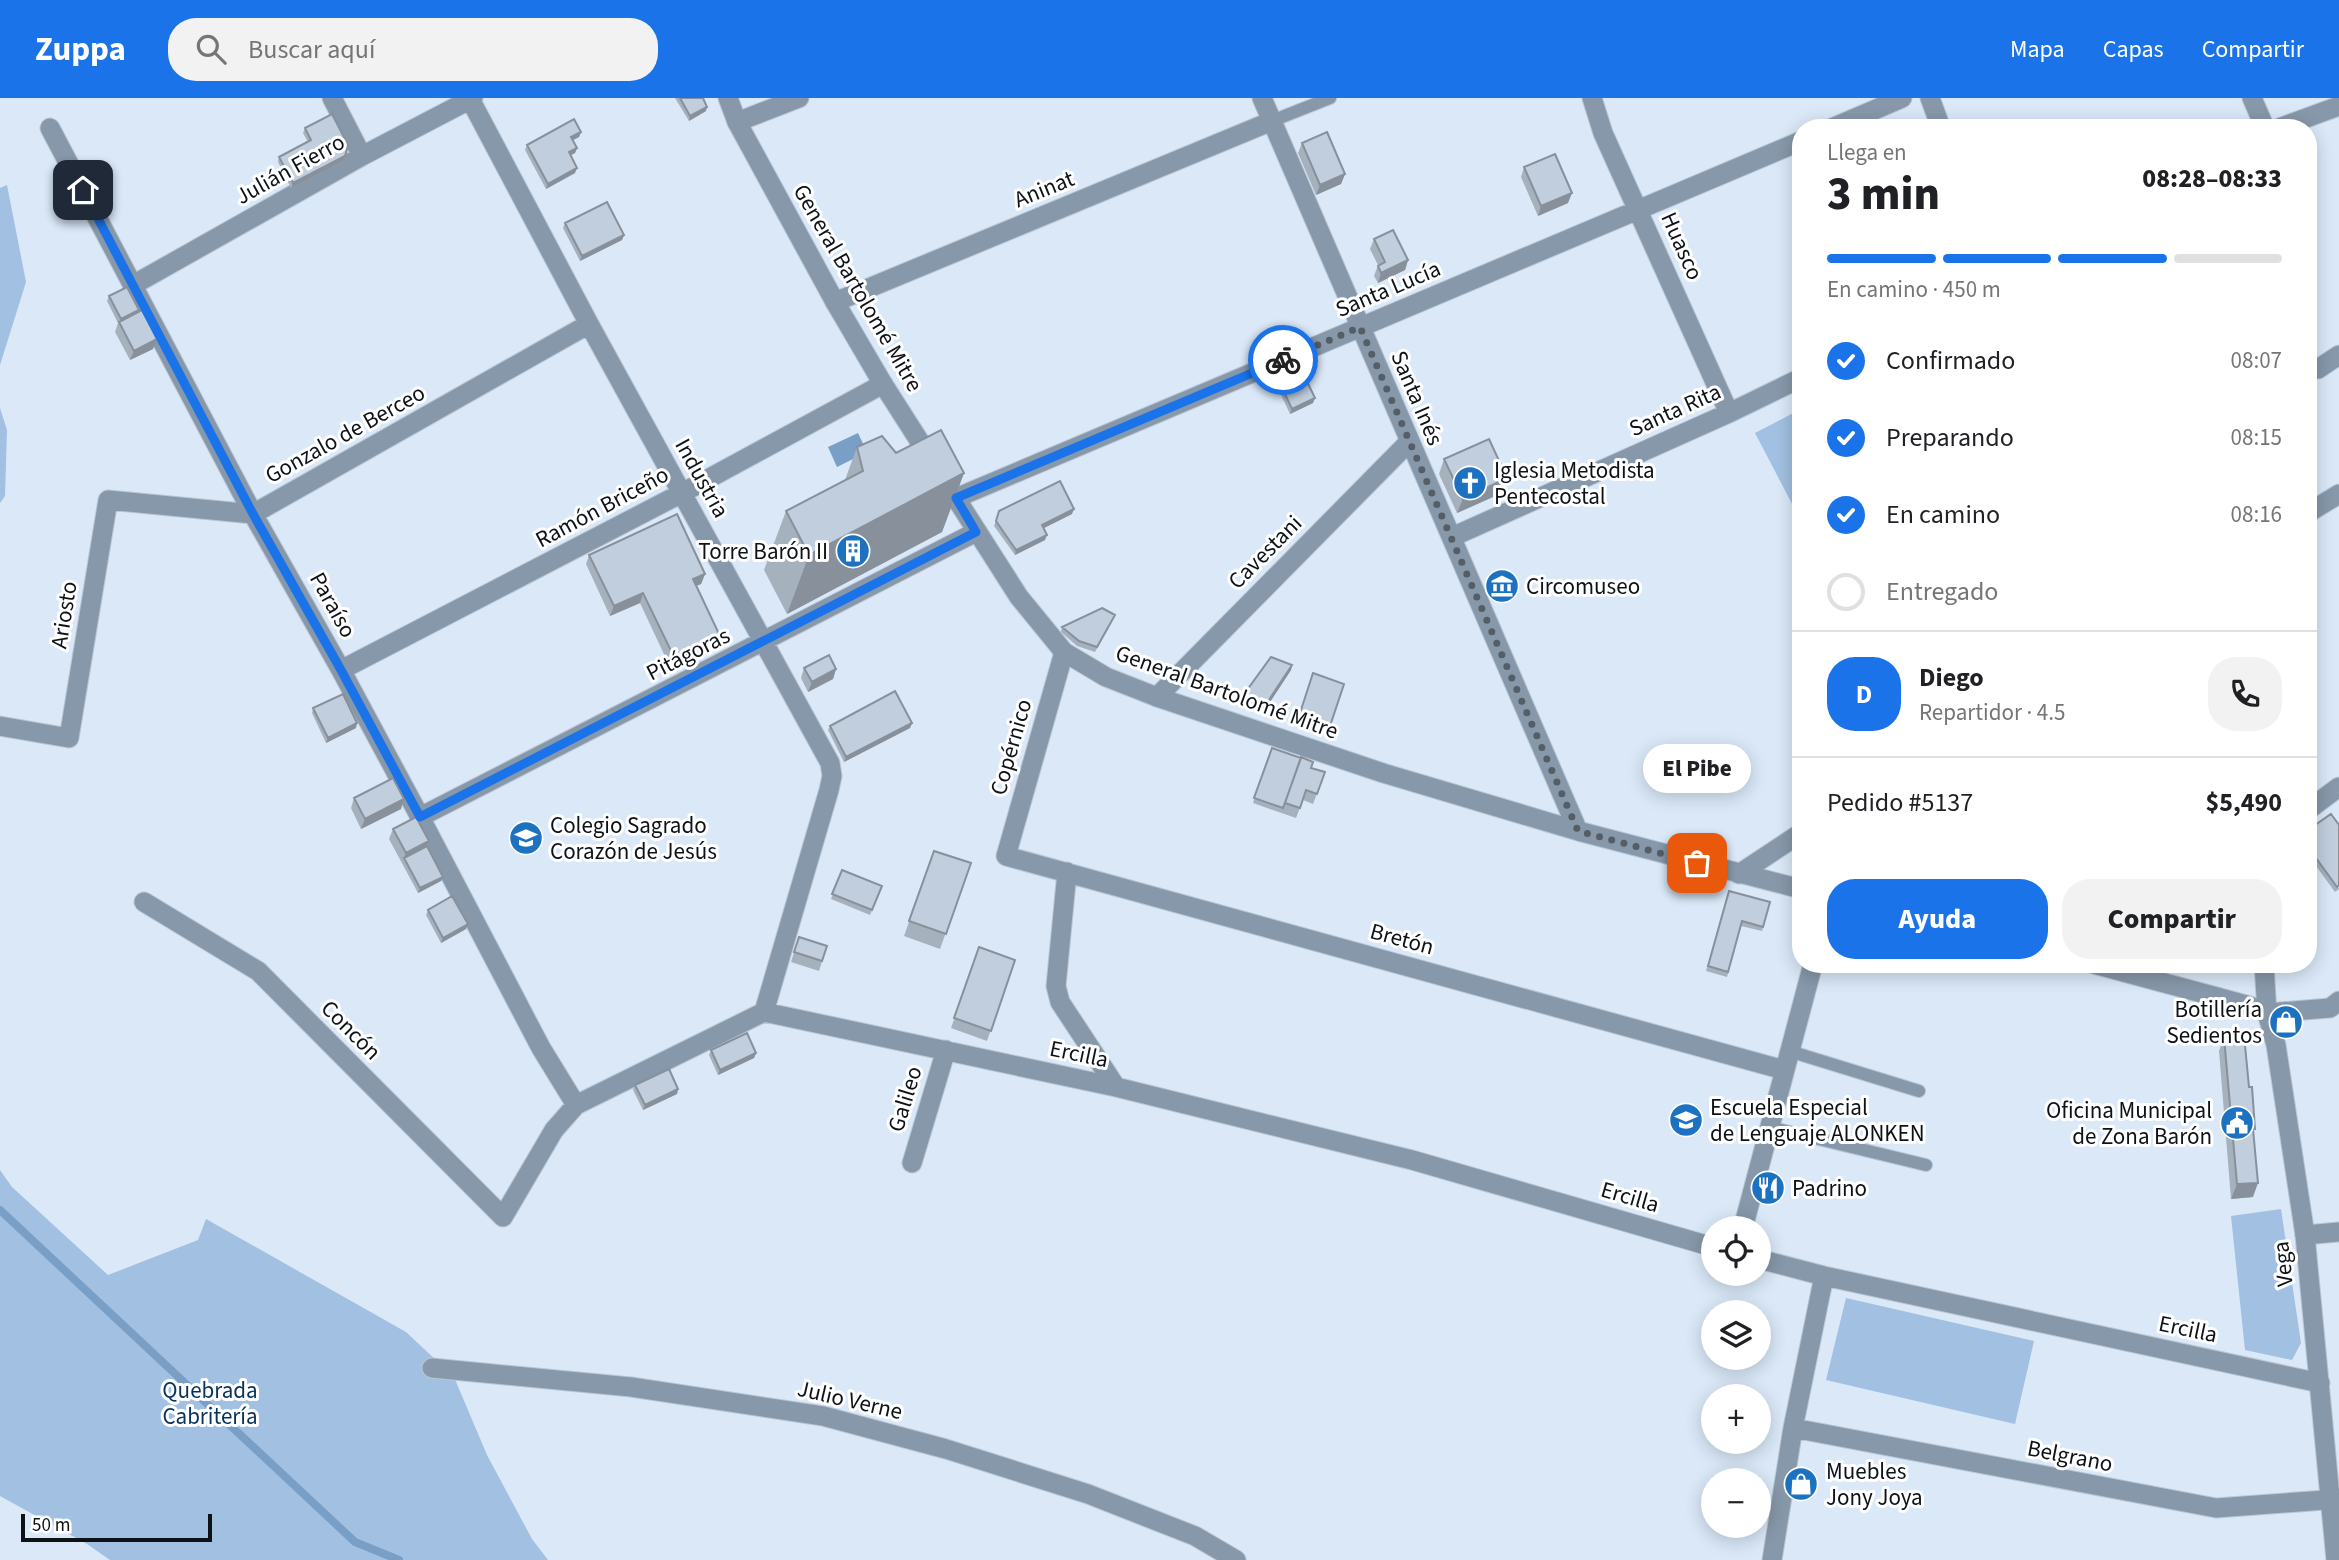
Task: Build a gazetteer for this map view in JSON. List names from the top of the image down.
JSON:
{
  "streets": {
    "street": [
      "Julián Fierro",
      "Aninat",
      "Huasco",
      "General Bartolomé Mitre",
      "Santa Lucía",
      "Santa Inés",
      "Santa Rita",
      "Gonzalo de Berceo",
      "Industria",
      "Ramón Briceño",
      "Cavestani",
      "Paraíso",
      "Ariosto",
      "Pitágoras",
      "Copérnico",
      "Bretón",
      "Concón",
      "Ercilla",
      "Galileo",
      "Vega",
      "Julio Verne",
      "Belgrano"
    ]
  },
  "crossings": [
    ["Julián Fierro", "Industria"],
    ["Julián Fierro", "Paraíso"],
    ["Aninat", "General Bartolomé Mitre"],
    ["Aninat", "Santa Inés"],
    ["Huasco", "Santa Lucía"],
    ["Huasco", "Santa Rita"],
    ["General Bartolomé Mitre", "Santa Lucía"],
    ["General Bartolomé Mitre", "Santa Inés"],
    ["General Bartolomé Mitre", "Ramón Briceño"],
    ["General Bartolomé Mitre", "Cavestani"],
    ["General Bartolomé Mitre", "Pitágoras"],
    ["General Bartolomé Mitre", "Copérnico"],
    ["Santa Lucía", "Santa Inés"],
    ["Santa Inés", "Santa Rita"],
    ["Santa Inés", "Cavestani"],
    ["Gonzalo de Berceo", "Industria"],
    ["Gonzalo de Berceo", "Paraíso"],
    ["Gonzalo de Berceo", "Ariosto"],
    ["Industria", "Ramón Briceño"],
    ["Industria", "Pitágoras"],
    ["Industria", "Ercilla"],
    ["Ramón Briceño", "Paraíso"],
    ["Paraíso", "Pitágoras"],
    ["Paraíso", "Concón"],
    ["Copérnico", "Bretón"],
    ["Ercilla", "Galileo"],
    ["Ercilla", "Vega"],
    ["Vega", "Belgrano"]
  ],
  "parks": ["Quebrada Cabritería"],
  "places": {
    "church": ["Iglesia Metodista Pentecostal"],
    "building": ["Torre Barón II"],
    "museum": ["Circomuseo"],
    "school or university": ["Colegio Sagrado Corazón de Jesús", "Escuela Especial de Lenguaje ALONKEN"],
    "other": ["El Pibe"],
    "shop": ["Botillería Sedientos", "Muebles Jony Joya"],
    "public building": ["Oficina Municipal de Zona Barón"],
    "restaurant": ["Padrino"]
  },
  "scale_bar": "50 m",
  "page": {
    "header": "Zuppa",
    "search": "Buscar aquí",
    "nav": ["Mapa", "Capas", "Compartir"],
    "heading": ["3 min", "Llega en", "08:28–08:33"],
    "panel": [
      "Diego",
      "Repartidor · 4.5",
      "Pedido #5137",
      "$5,490"
    ],
    "bar": "En camino · 450 m",
    "list": [
      ["Confirmado", "08:07"],
      ["Preparando", "08:15"],
      ["En camino", "08:16"],
      "Entregado"
    ],
    "round": "D",
    "bubble": "El Pibe",
    "buttons": ["Ayuda", "Compartir"],
    "map_buttons": ["+", "−"],
    "scale": "50 m"
  }
}
